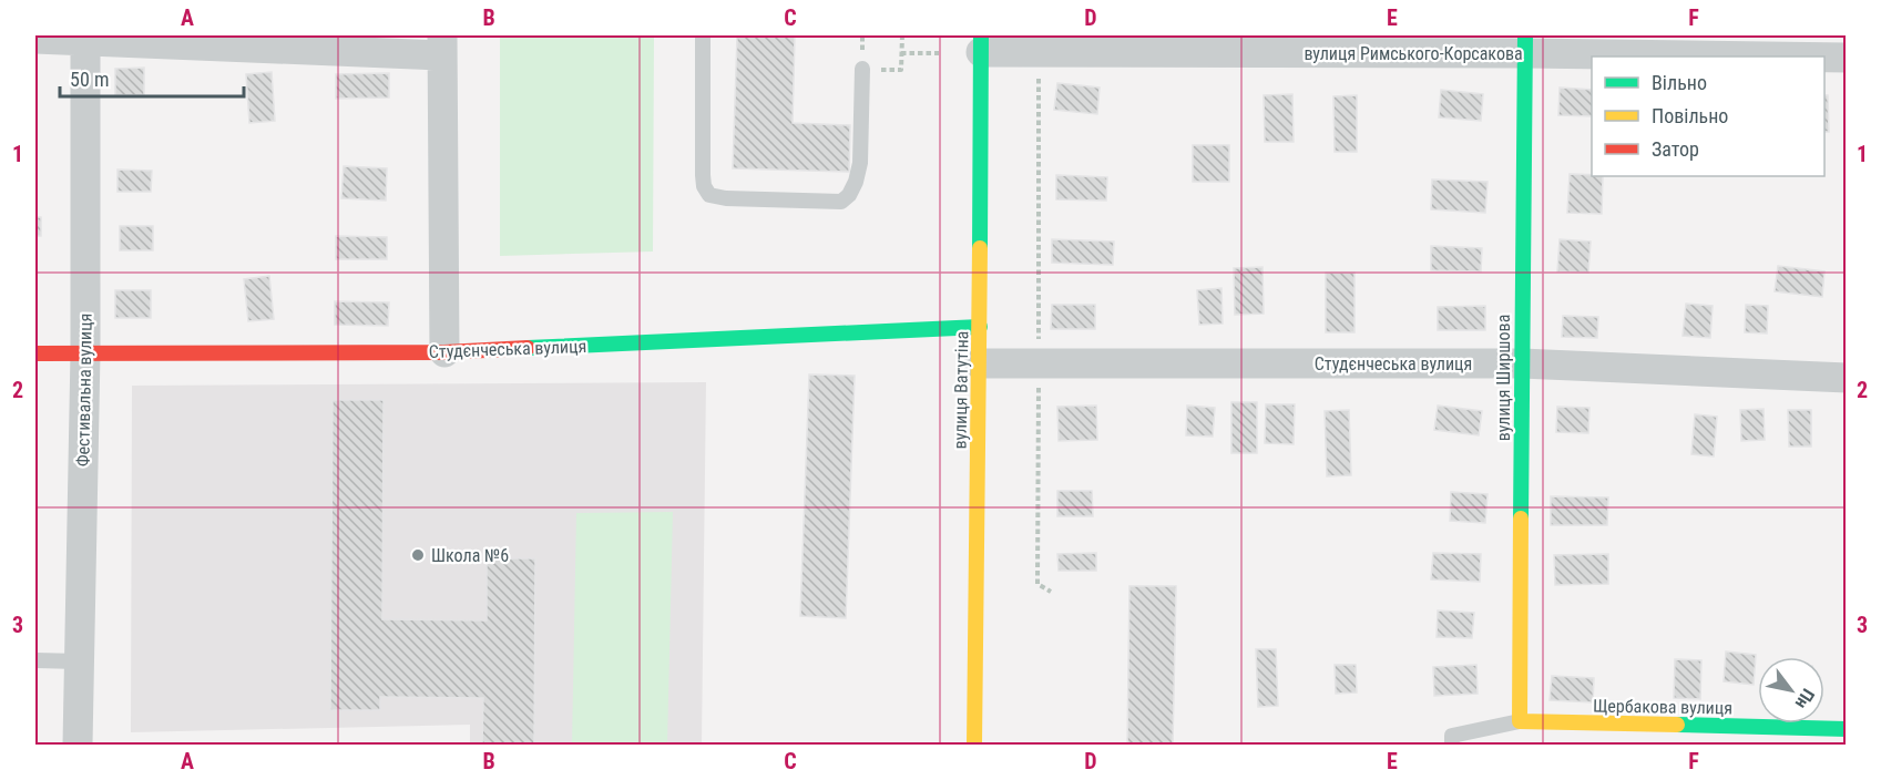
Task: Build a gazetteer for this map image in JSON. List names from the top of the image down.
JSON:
{
  "streets": {
    "street": [
      "вулиця Римського-Корсакова",
      "Студєнчеська вулиця",
      "вулиця Ширшова",
      "Фестивальна вулиця",
      "вулиця Ватутіна",
      "Щербакова вулиця"
    ]
  },
  "crossings": [
    ["вулиця Римського-Корсакова", "вулиця Ширшова"],
    ["вулиця Римського-Корсакова", "вулиця Ватутіна"],
    ["Студєнчеська вулиця", "вулиця Ширшова"],
    ["Студєнчеська вулиця", "Фестивальна вулиця"],
    ["Студєнчеська вулиця", "вулиця Ватутіна"],
    ["вулиця Ширшова", "Щербакова вулиця"]
  ],
  "places": ["Школа №6"],
  "legend": ["Вільно", "Повільно", "Затор"],
  "scale_bar": "50 m",
  "north": "bottom right",
  "grid": {
    "columns": [
      "A",
      "B",
      "C",
      "D",
      "E",
      "F"
    ],
    "rows": ["1", "2", "3"]
  }
}
